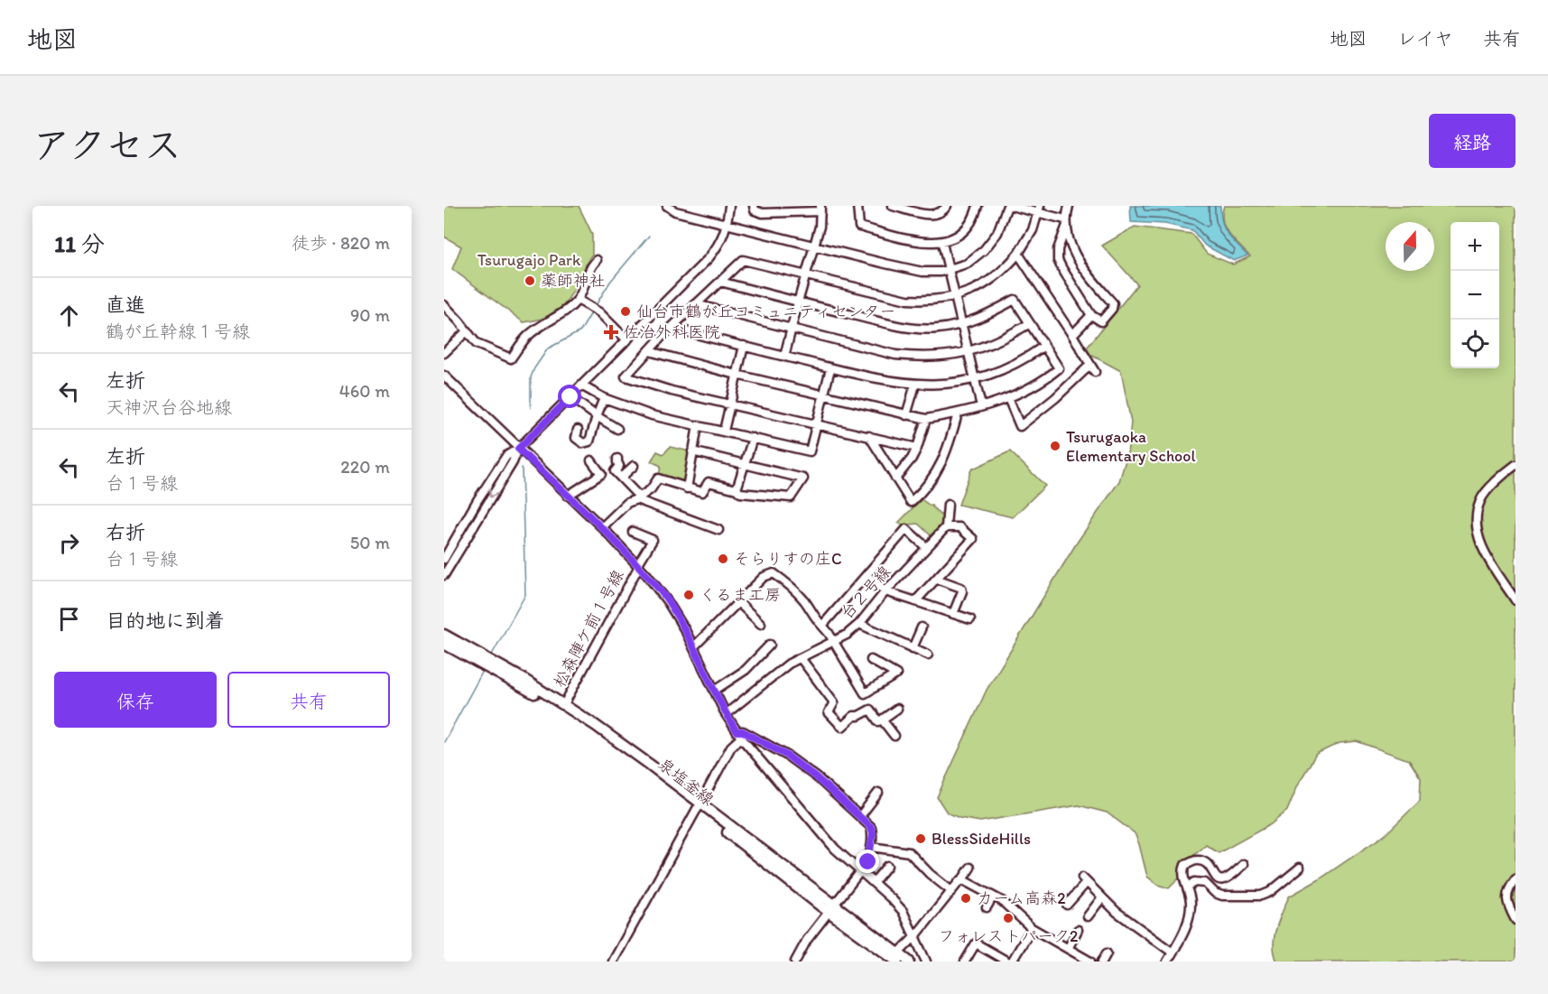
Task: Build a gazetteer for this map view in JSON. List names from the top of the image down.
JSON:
{
  "streets": {
    "main road": ["泉塩釜線"],
    "street": ["台２号線", "松森陣ケ前１号線"]
  },
  "crossings": [
    ["松森陣ケ前１号線", "泉塩釜線"]
  ],
  "parks": ["Tsurugajo Park"],
  "places": {
    "other": [
      "薬師神社",
      "仙台市鶴が丘コミュニティセンター",
      "Tsurugaoka Elementary School",
      "そらりすの庄C",
      "くるま工房",
      "BlessSideHills",
      "カーム高森2",
      "フォレストパーク2"
    ],
    "health": ["佐治外科医院"]
  },
  "north": "top",
  "page": {
    "header": "地図",
    "nav": ["地図", "レイヤ", "共有"],
    "title": "アクセス",
    "buttons": [
      "経路",
      ["保存", "共有"]
    ],
    "heading": ["11 分", "徒歩 · 820 m"],
    "map_buttons": ["+", "−"],
    "list": [
      ["直進", "鶴が丘幹線１号線", "90 m"],
      ["左折", "天神沢台谷地線", "460 m"],
      ["左折", "台１号線", "220 m"],
      ["右折", "台１号線", "50 m"],
      "目的地に到着"
    ]
  }
}
